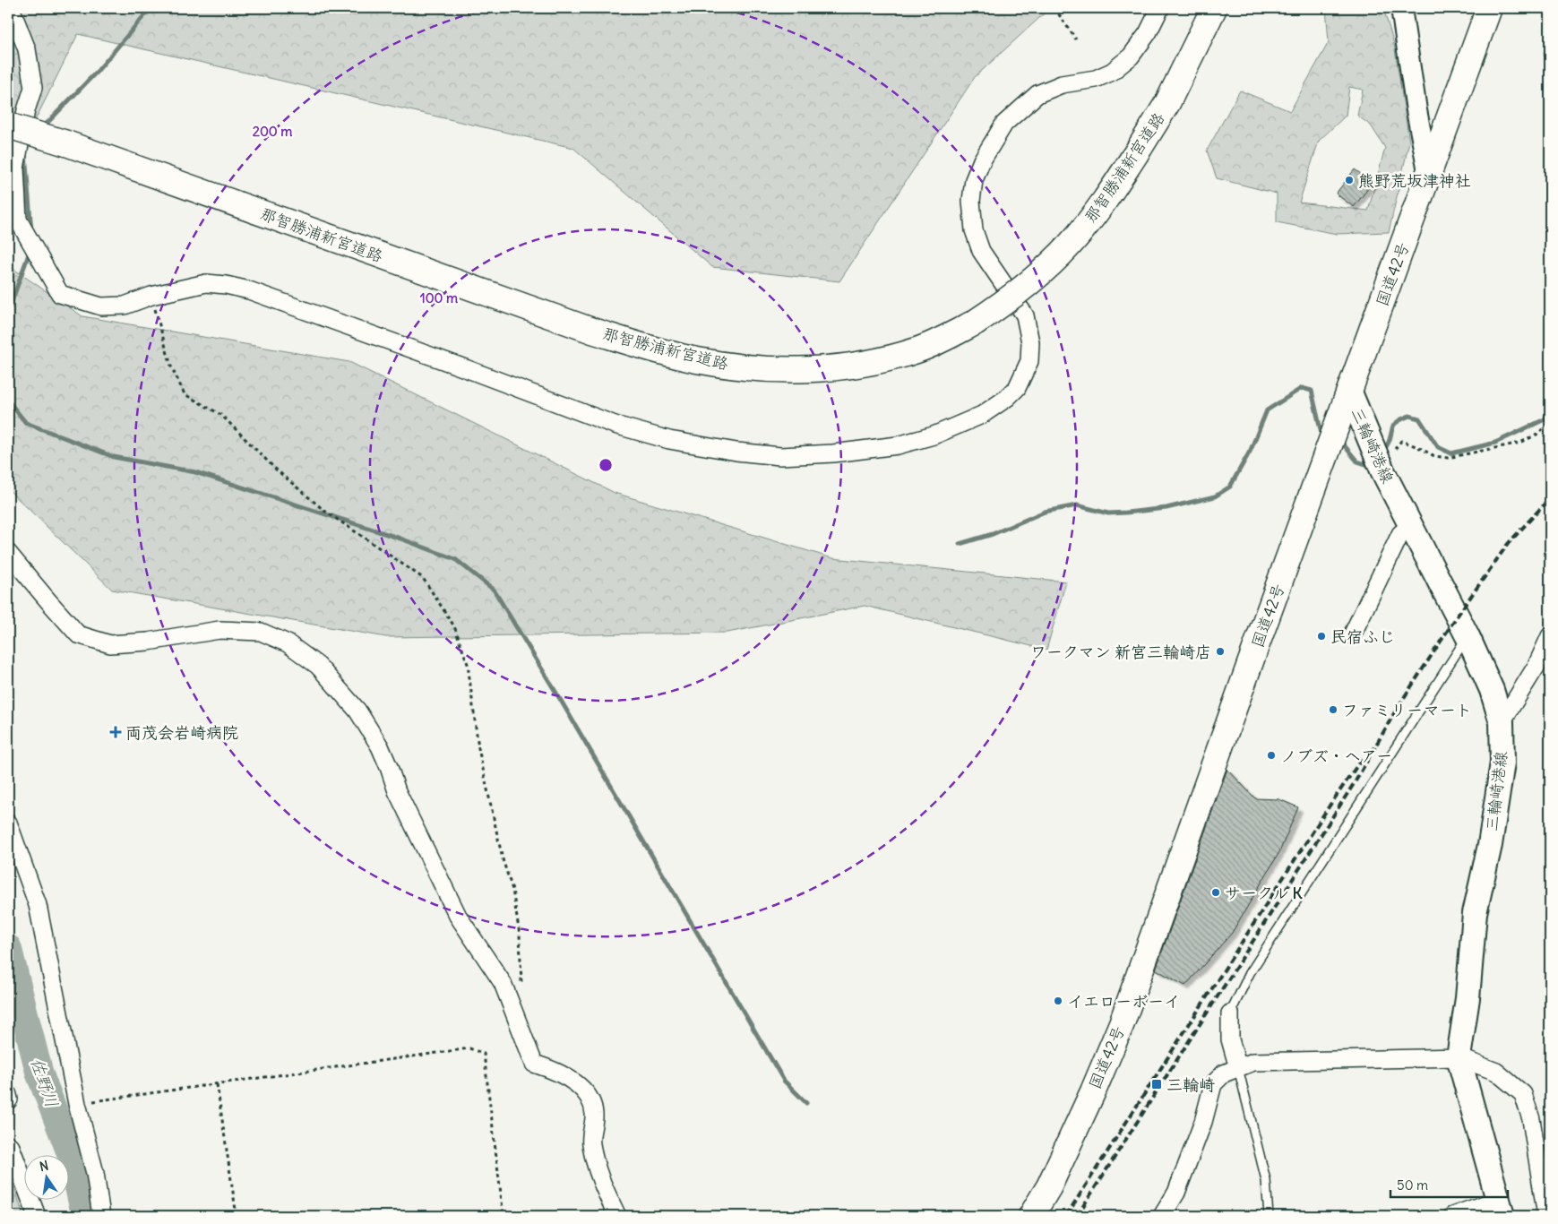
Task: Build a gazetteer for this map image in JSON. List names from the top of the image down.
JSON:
{
  "streets": {
    "highway": ["那智勝浦新宮道路", "国道42号"],
    "main road": ["三輪崎港線"]
  },
  "crossings": [
    ["国道42号", "三輪崎港線"]
  ],
  "water": ["佐野川"],
  "places": {
    "other": [
      "熊野荒坂津神社",
      "民宿ふじ",
      "ワークマン 新宮三輪崎店",
      "ファミリーマート",
      "ノブズ・ヘアー",
      "サークル K",
      "イエローボーイ"
    ],
    "health": ["両茂会岩崎病院"],
    "transit": ["三輪崎"]
  },
  "scale_bar": "50 m",
  "north": "top",
  "rings": ["200 m", "100 m"]
}
